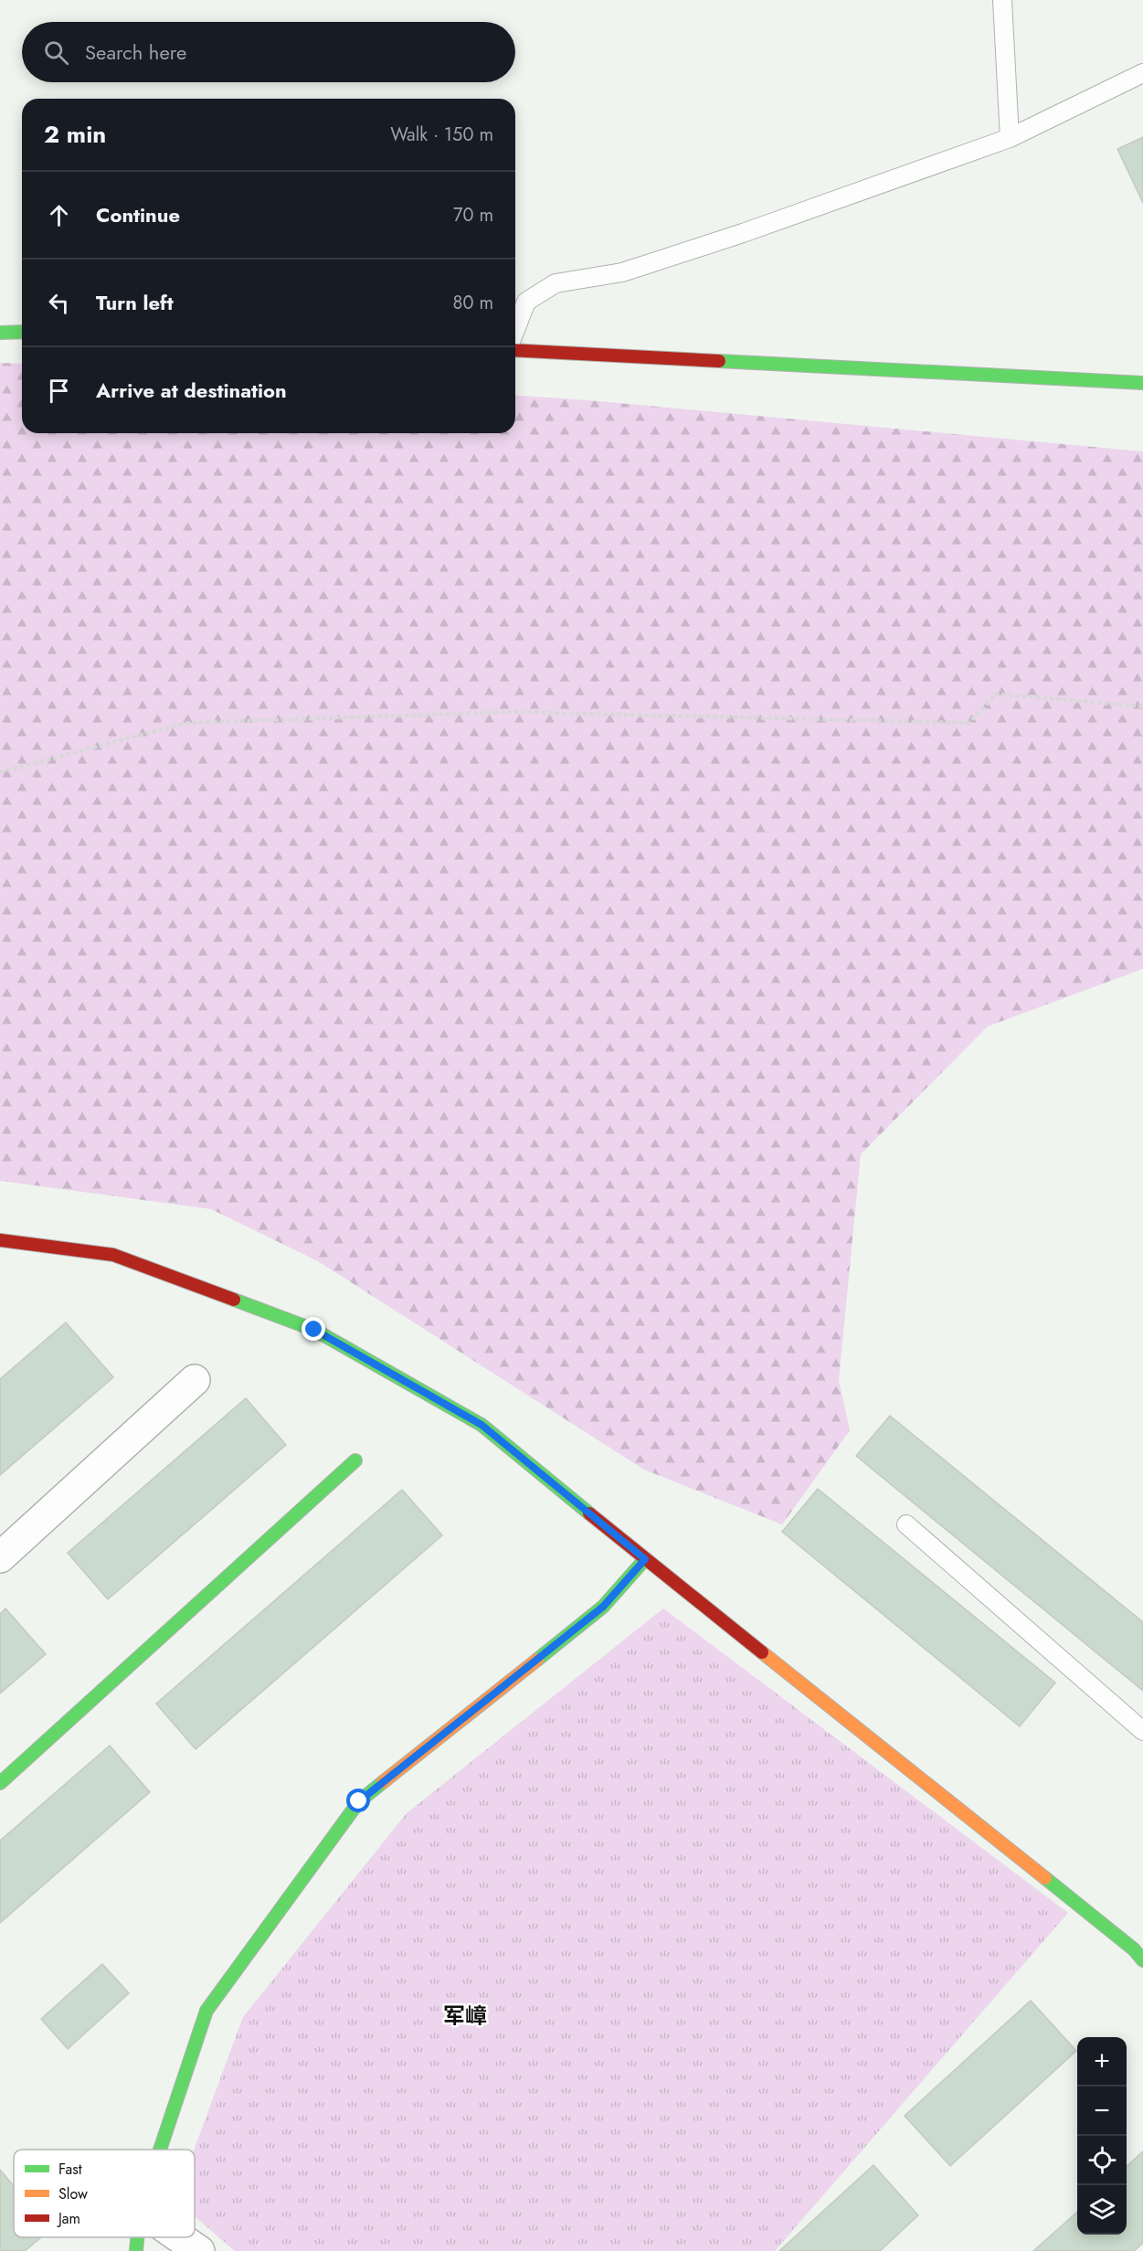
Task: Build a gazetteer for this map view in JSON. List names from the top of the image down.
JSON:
{
  "districts": ["军嶂"],
  "legend": ["Fast", "Slow", "Jam"],
  "page": {
    "search": "Search here",
    "heading": ["2 min", "Walk · 150 m"],
    "list": [
      ["Continue", "70 m"],
      ["Turn left", "80 m"],
      "Arrive at destination"
    ],
    "map_buttons": ["+", "−"]
  }
}
